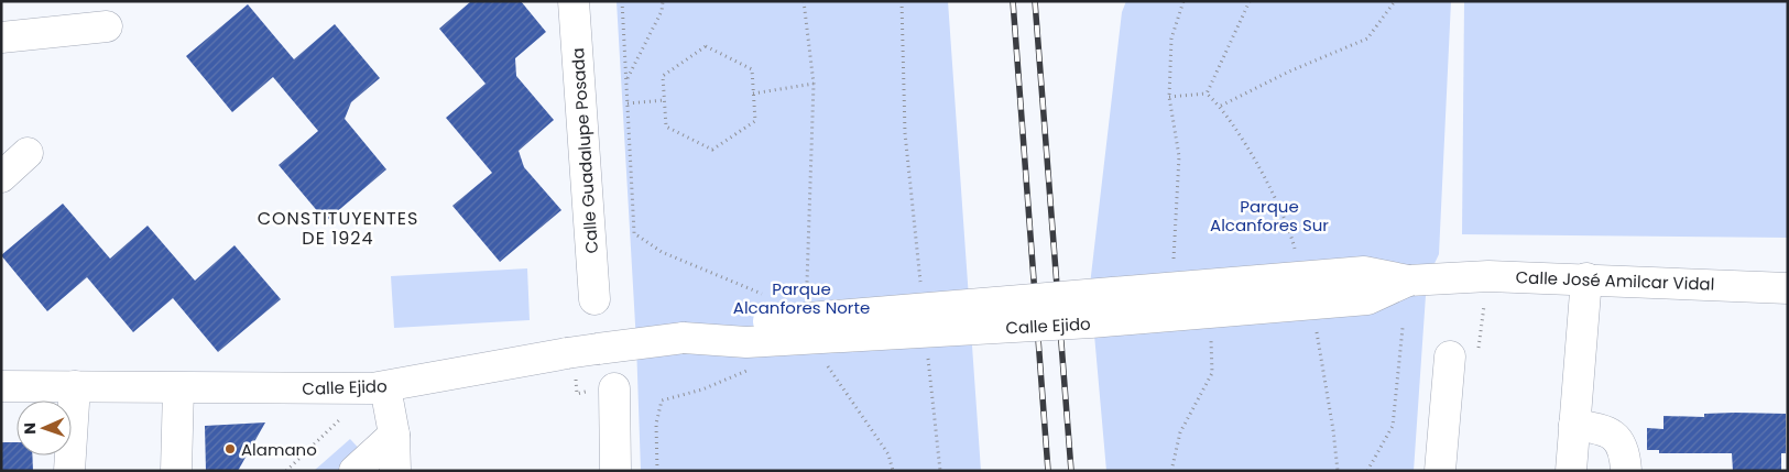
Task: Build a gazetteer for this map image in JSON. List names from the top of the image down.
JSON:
{
  "streets": {
    "street": ["Calle Guadalupe Posada", "Calle José Amilcar Vidal", "Calle Ejido"]
  },
  "crossings": [
    ["Calle José Amilcar Vidal", "Calle Ejido"]
  ],
  "districts": ["CONSTITUYENTES DE 1924"],
  "parks": ["Parque Alcanfores Sur", "Parque Alcanfores Norte"],
  "places": ["Alamano"],
  "north": "left"
}
